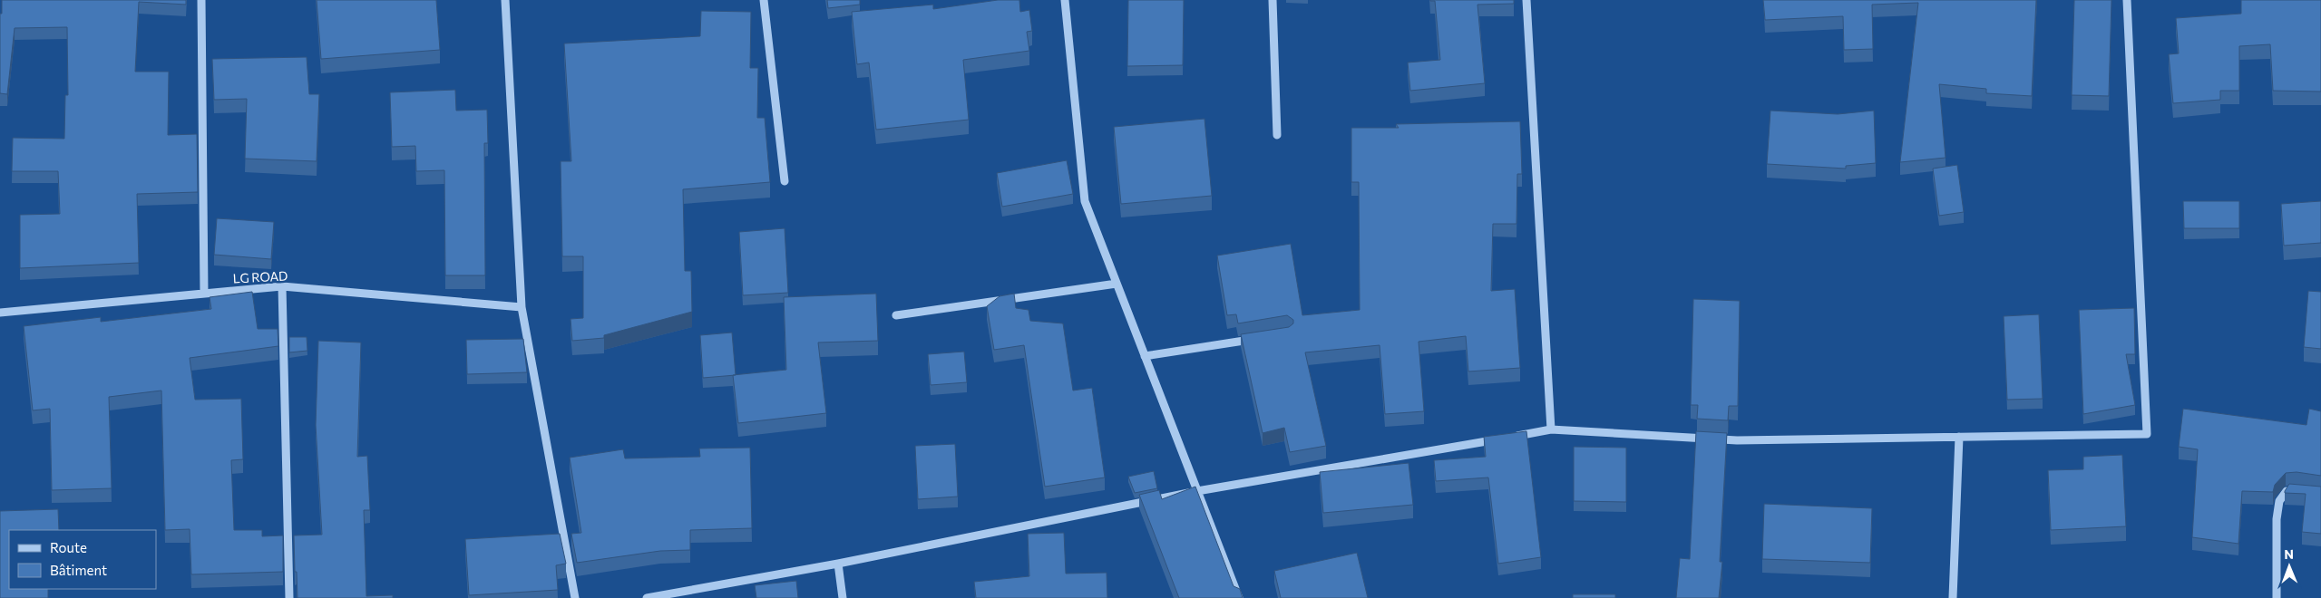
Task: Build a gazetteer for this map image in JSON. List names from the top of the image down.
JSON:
{
  "streets": {
    "street": ["LG ROAD"]
  },
  "legend": ["Route", "Bâtiment"],
  "north": "top"
}
